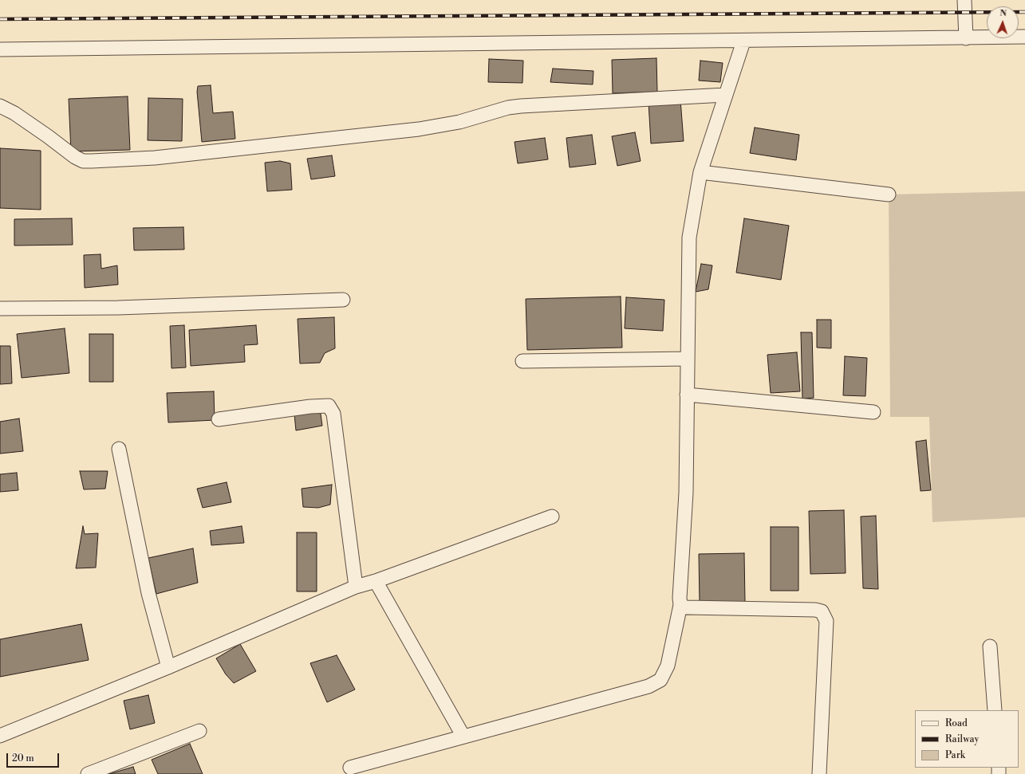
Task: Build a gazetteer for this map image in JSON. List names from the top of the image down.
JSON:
{
  "legend": ["Road", "Railway", "Park"],
  "scale_bar": "20 m",
  "north": "top"
}
